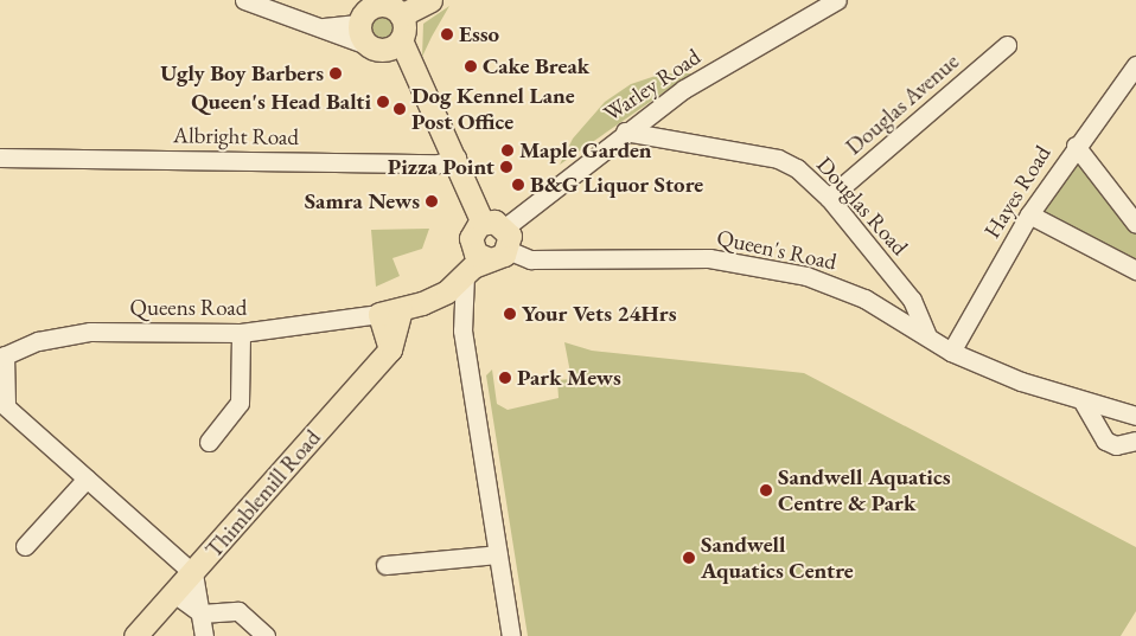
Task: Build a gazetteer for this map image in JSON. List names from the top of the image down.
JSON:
{
  "streets": {
    "main road": ["Thimblemill Road"],
    "street": [
      "Warley Road",
      "Douglas Avenue",
      "Albright Road",
      "Hayes Road",
      "Douglas Road",
      "Queen's Road",
      "Queens Road"
    ]
  },
  "crossings": [
    ["Warley Road", "Douglas Road"],
    ["Douglas Avenue", "Douglas Road"],
    ["Hayes Road", "Queen's Road"],
    ["Douglas Road", "Queen's Road"],
    ["Queens Road", "Thimblemill Road"]
  ],
  "places": [
    "Esso",
    "Cake Break",
    "Ugly Boy Barbers",
    "Queen's Head Balti",
    "Dog Kennel Lane Post Office",
    "Maple Garden",
    "Pizza Point",
    "B&G Liquor Store",
    "Samra News",
    "Your Vets 24Hrs",
    "Park Mews",
    "Sandwell Aquatics Centre & Park",
    "Sandwell Aquatics Centre"
  ]
}
